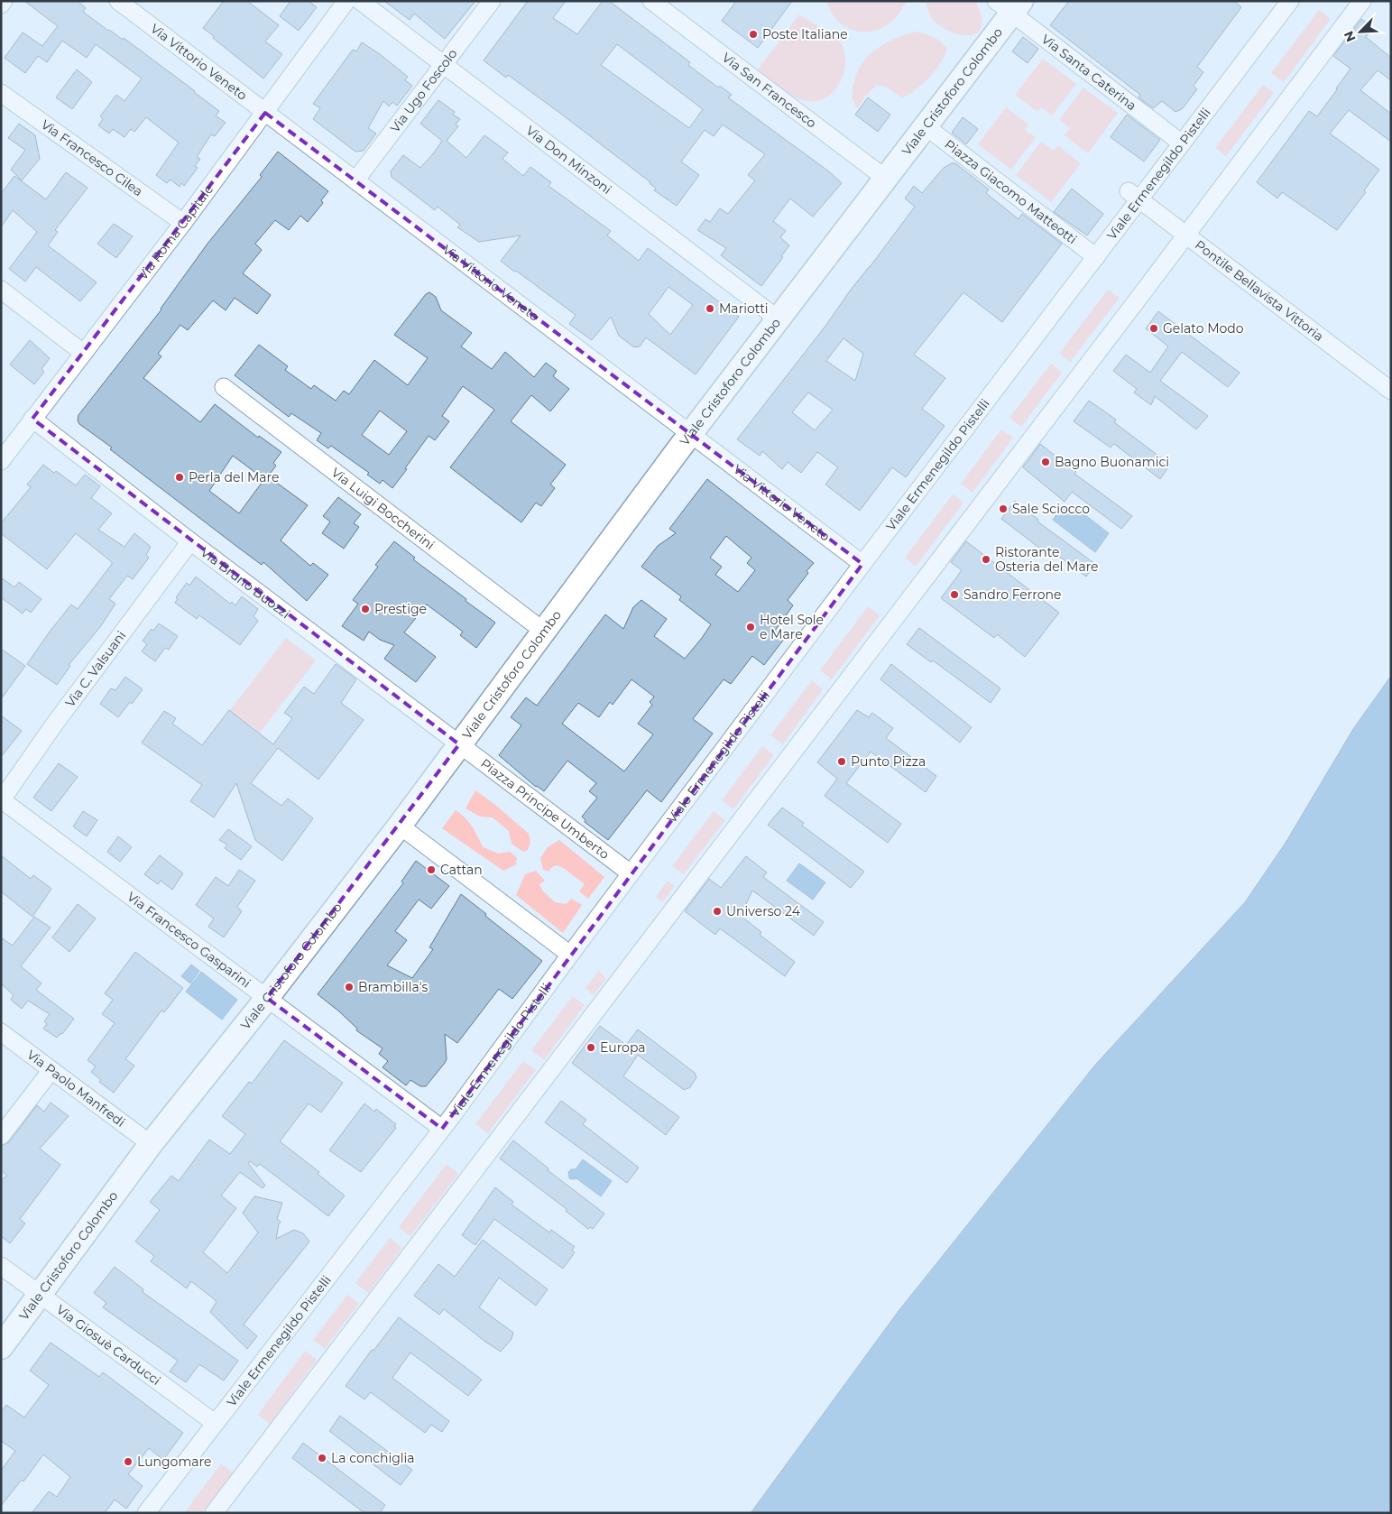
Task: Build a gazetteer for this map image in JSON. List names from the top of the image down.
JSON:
{
  "streets": {
    "street": [
      "Via Vittorio Veneto",
      "Via Santa Caterina",
      "Via Ugo Foscolo",
      "Via San Francesco",
      "Viale Cristoforo Colombo",
      "Via Francesco Cilea",
      "Via Don Minzoni",
      "Viale Ermenegildo Pistelli",
      "Piazza Giacomo Matteotti",
      "Via Roma Capitale",
      "Pontile Bellavista Vittoria",
      "Via Luigi Boccherini",
      "Via Bruno Buozzi",
      "Via C. Valsuani",
      "Piazza Principe Umberto",
      "Via Francesco Gasparini",
      "Via Paolo Manfredi",
      "Via Giosuè Carducci"
    ]
  },
  "crossings": [
    ["Via Vittorio Veneto", "Via Ugo Foscolo"],
    ["Via Vittorio Veneto", "Viale Cristoforo Colombo"],
    ["Via Vittorio Veneto", "Viale Ermenegildo Pistelli"],
    ["Via Vittorio Veneto", "Via Roma Capitale"],
    ["Via Santa Caterina", "Viale Cristoforo Colombo"],
    ["Via Santa Caterina", "Viale Ermenegildo Pistelli"],
    ["Via Ugo Foscolo", "Via Don Minzoni"],
    ["Via San Francesco", "Viale Cristoforo Colombo"],
    ["Viale Cristoforo Colombo", "Via Don Minzoni"],
    ["Viale Cristoforo Colombo", "Piazza Giacomo Matteotti"],
    ["Viale Cristoforo Colombo", "Via Luigi Boccherini"],
    ["Viale Cristoforo Colombo", "Via Bruno Buozzi"],
    ["Viale Cristoforo Colombo", "Piazza Principe Umberto"],
    ["Viale Cristoforo Colombo", "Via Francesco Gasparini"],
    ["Viale Cristoforo Colombo", "Via Paolo Manfredi"],
    ["Viale Cristoforo Colombo", "Via Giosuè Carducci"],
    ["Via Francesco Cilea", "Via Roma Capitale"],
    ["Viale Ermenegildo Pistelli", "Piazza Giacomo Matteotti"],
    ["Viale Ermenegildo Pistelli", "Pontile Bellavista Vittoria"],
    ["Viale Ermenegildo Pistelli", "Piazza Principe Umberto"],
    ["Viale Ermenegildo Pistelli", "Via Francesco Gasparini"],
    ["Viale Ermenegildo Pistelli", "Via Giosuè Carducci"],
    ["Via Roma Capitale", "Via Bruno Buozzi"],
    ["Via Bruno Buozzi", "Via C. Valsuani"],
    ["Via Bruno Buozzi", "Piazza Principe Umberto"],
    ["Via C. Valsuani", "Via Francesco Gasparini"]
  ],
  "places": [
    "Poste Italiane",
    "Mariotti",
    "Gelato Modo",
    "Bagno Buonamici",
    "Perla del Mare",
    "Sale Sciocco",
    "Ristorante Osteria del Mare",
    "Sandro Ferrone",
    "Prestige",
    "Hotel Sole e Mare",
    "Punto Pizza",
    "Cattan",
    "Universo 24",
    "Brambilla's",
    "Europa",
    "La conchiglia",
    "Lungomare"
  ],
  "north": "bottom left"
}
